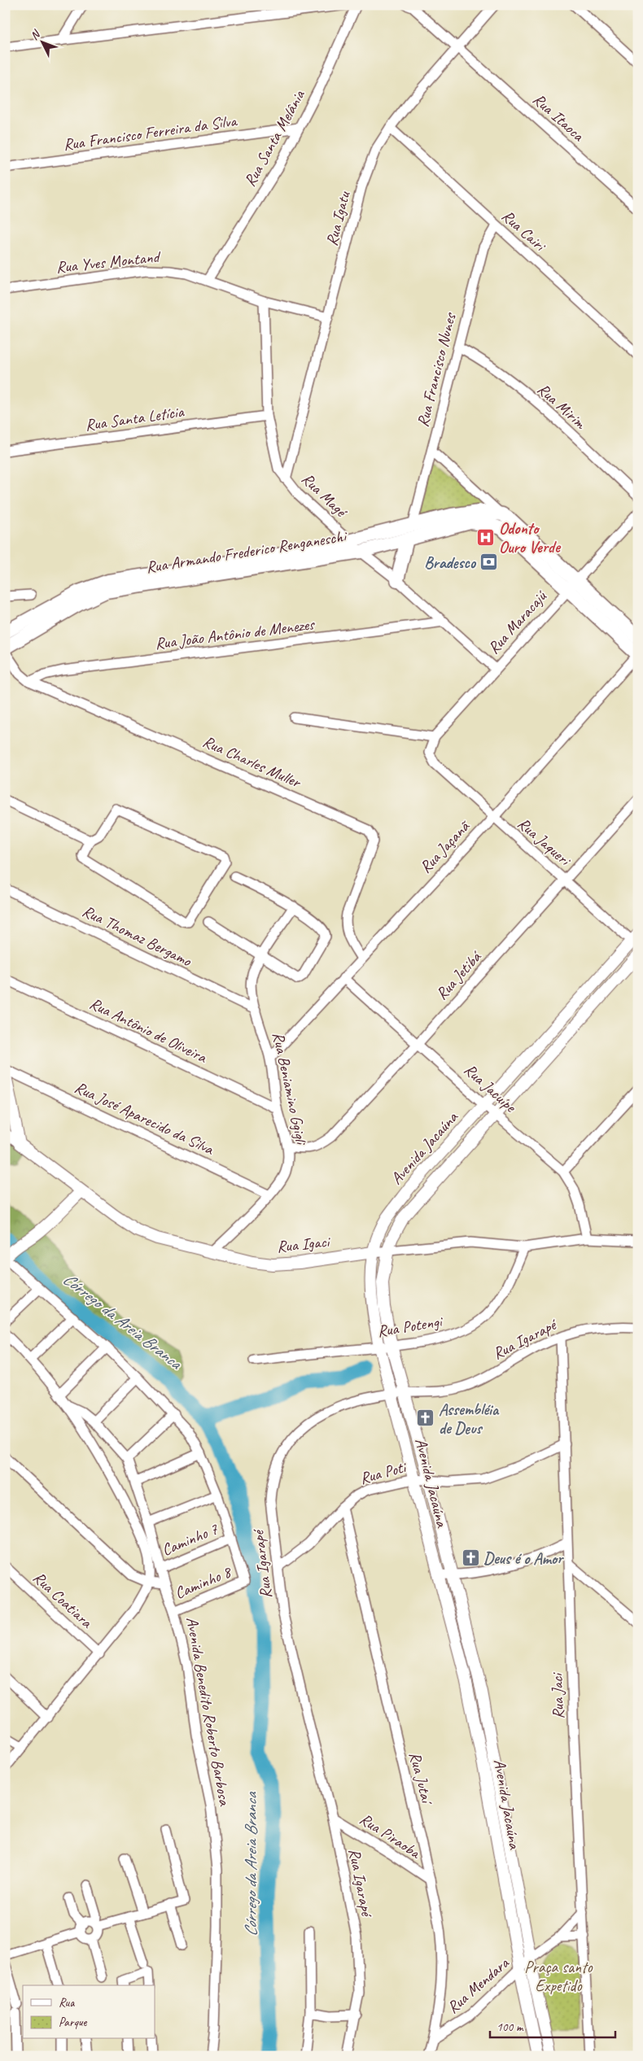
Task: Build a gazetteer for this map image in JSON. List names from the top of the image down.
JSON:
{
  "streets": {
    "main road": ["Rua Armando Frederico Renganeschi"],
    "street": [
      "Rua Itaoca",
      "Rua Francisco Ferreira da Silva",
      "Rua Santa Melânia",
      "Rua Igatu",
      "Rua Cairi",
      "Rua Yves Montand",
      "Rua Francisco Nunes",
      "Rua Mirim",
      "Rua Santa Letícia",
      "Rua Magé",
      "Rua Maracajú",
      "Rua João Antônio de Menezes",
      "Rua Charles Muller",
      "Rua Jaqueri",
      "Rua Jaçanã",
      "Rua Thomaz Bergamo",
      "Rua Jetibá",
      "Rua Antônio de Oliveira",
      "Rua Beniamino Ggigli",
      "Rua Jacuípe",
      "Rua José Aparecido da Silva",
      "Avenida Jacaúna",
      "Rua Igaci",
      "Rua Potengi",
      "Rua Igarapé",
      "Rua Poti",
      "Caminho 7",
      "Caminho 8",
      "Rua Coatiara",
      "Rua Jaci",
      "Avenida Benedito Roberto Barbosa",
      "Rua Jutaí",
      "Rua Piraoba",
      "Rua Mendara"
    ]
  },
  "crossings": [
    ["Rua Itaoca", "Rua Igatu"],
    ["Rua Francisco Ferreira da Silva", "Rua Santa Melânia"],
    ["Rua Santa Melânia", "Rua Yves Montand"],
    ["Rua Igatu", "Rua Cairi"],
    ["Rua Igatu", "Rua Yves Montand"],
    ["Rua Igatu", "Rua Magé"],
    ["Rua Cairi", "Rua Francisco Nunes"],
    ["Rua Yves Montand", "Rua Magé"],
    ["Rua Francisco Nunes", "Rua Mirim"],
    ["Rua Francisco Nunes", "Rua Armando Frederico Renganeschi"],
    ["Rua Santa Letícia", "Rua Magé"],
    ["Rua Magé", "Rua Armando Frederico Renganeschi"],
    ["Rua Magé", "Rua Maracajú"],
    ["Rua Magé", "Rua João Antônio de Menezes"],
    ["Rua Armando Frederico Renganeschi", "Rua Maracajú"],
    ["Rua Maracajú", "Rua Jaqueri"],
    ["Rua João Antônio de Menezes", "Rua Charles Muller"],
    ["Rua Charles Muller", "Rua Jaçanã"],
    ["Rua Jaqueri", "Rua Jaçanã"],
    ["Rua Jaqueri", "Rua Jetibá"],
    ["Rua Jaqueri", "Avenida Jacaúna"],
    ["Rua Jaçanã", "Rua Beniamino Ggigli"],
    ["Rua Jaçanã", "Rua Jacuípe"],
    ["Rua Thomaz Bergamo", "Rua Beniamino Ggigli"],
    ["Rua Jetibá", "Rua Beniamino Ggigli"],
    ["Rua Jetibá", "Rua Jacuípe"],
    ["Rua Antônio de Oliveira", "Rua Beniamino Ggigli"],
    ["Rua Beniamino Ggigli", "Rua José Aparecido da Silva"],
    ["Rua Beniamino Ggigli", "Rua Igaci"],
    ["Rua Jacuípe", "Avenida Jacaúna"],
    ["Rua Jacuípe", "Rua Igaci"],
    ["Avenida Jacaúna", "Rua Igaci"],
    ["Avenida Jacaúna", "Rua Potengi"],
    ["Avenida Jacaúna", "Rua Igarapé"],
    ["Avenida Jacaúna", "Rua Poti"],
    ["Avenida Jacaúna", "Rua Mendara"],
    ["Rua Igaci", "Rua Potengi"],
    ["Rua Igarapé", "Rua Poti"],
    ["Rua Igarapé", "Rua Jaci"],
    ["Rua Igarapé", "Rua Piraoba"],
    ["Rua Poti", "Rua Jaci"],
    ["Rua Poti", "Rua Jutaí"],
    ["Caminho 7", "Caminho 8"],
    ["Caminho 7", "Avenida Benedito Roberto Barbosa"],
    ["Caminho 8", "Avenida Benedito Roberto Barbosa"],
    ["Rua Coatiara", "Avenida Benedito Roberto Barbosa"],
    ["Rua Jaci", "Rua Mendara"],
    ["Rua Jutaí", "Rua Piraoba"],
    ["Rua Jutaí", "Rua Mendara"]
  ],
  "water": ["Córrego da Areia Branca"],
  "parks": ["Praça santo Expetido"],
  "places": {
    "hospital": ["Odonto Ouro Verde"],
    "bank": ["Bradesco"],
    "church": ["Assembléia de Deus", "Deus é o Amor"]
  },
  "legend": ["Rua", "Parque"],
  "scale_bar": "100 m",
  "north": "top left"
}
